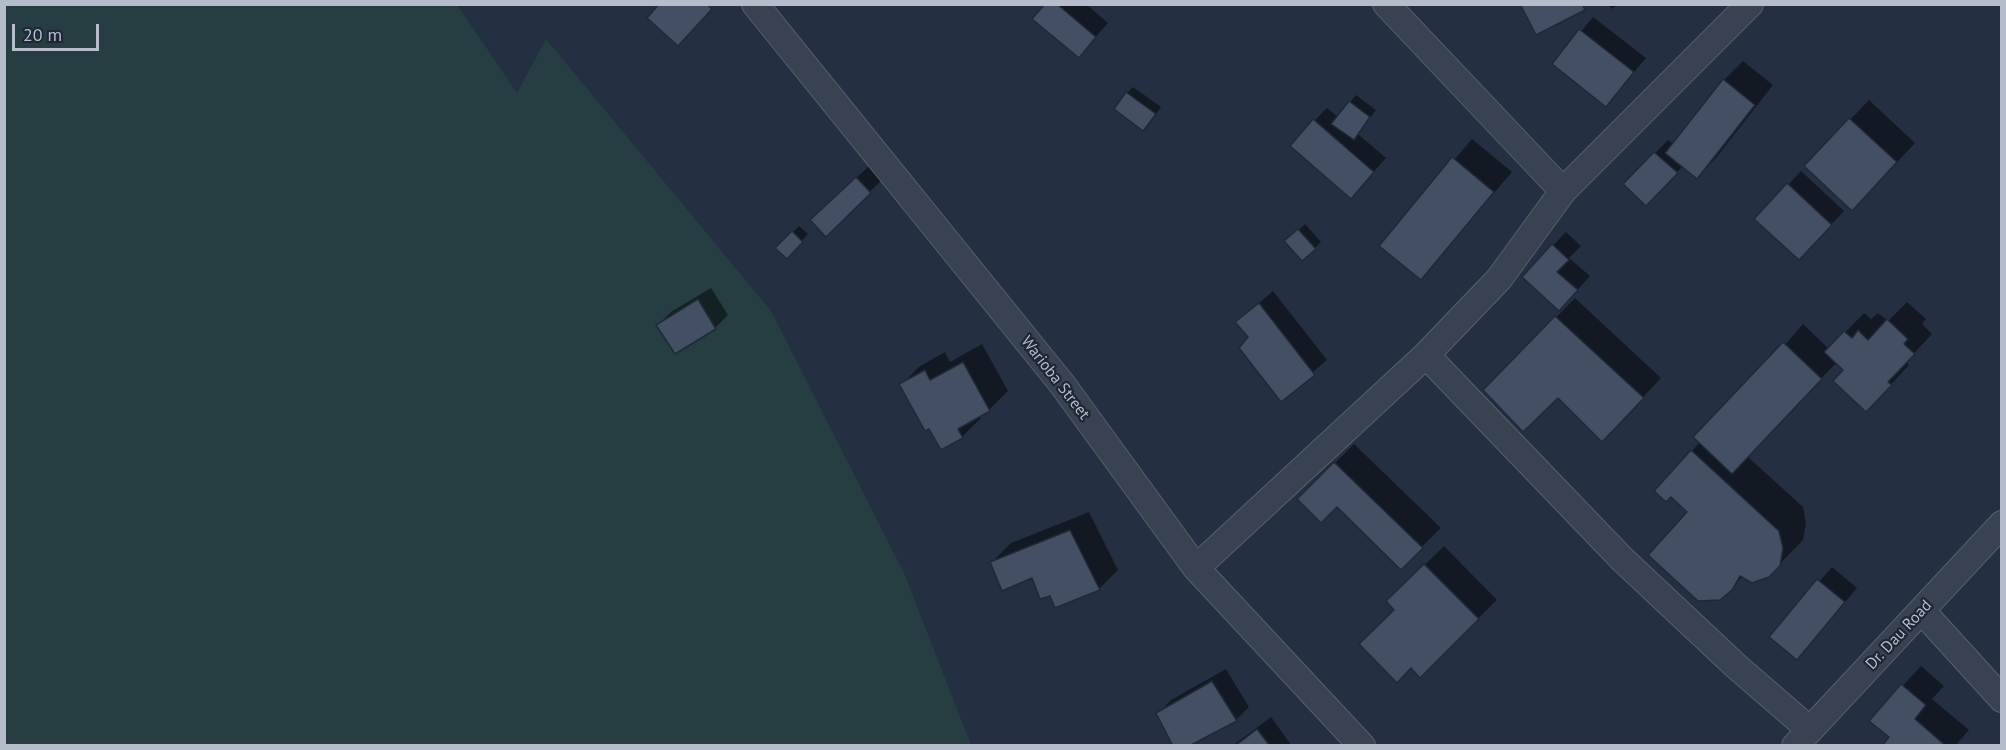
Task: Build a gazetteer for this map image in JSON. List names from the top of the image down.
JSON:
{
  "streets": {
    "street": ["Warioba Street", "Dr. Dau Road"]
  },
  "scale_bar": "20 m"
}
